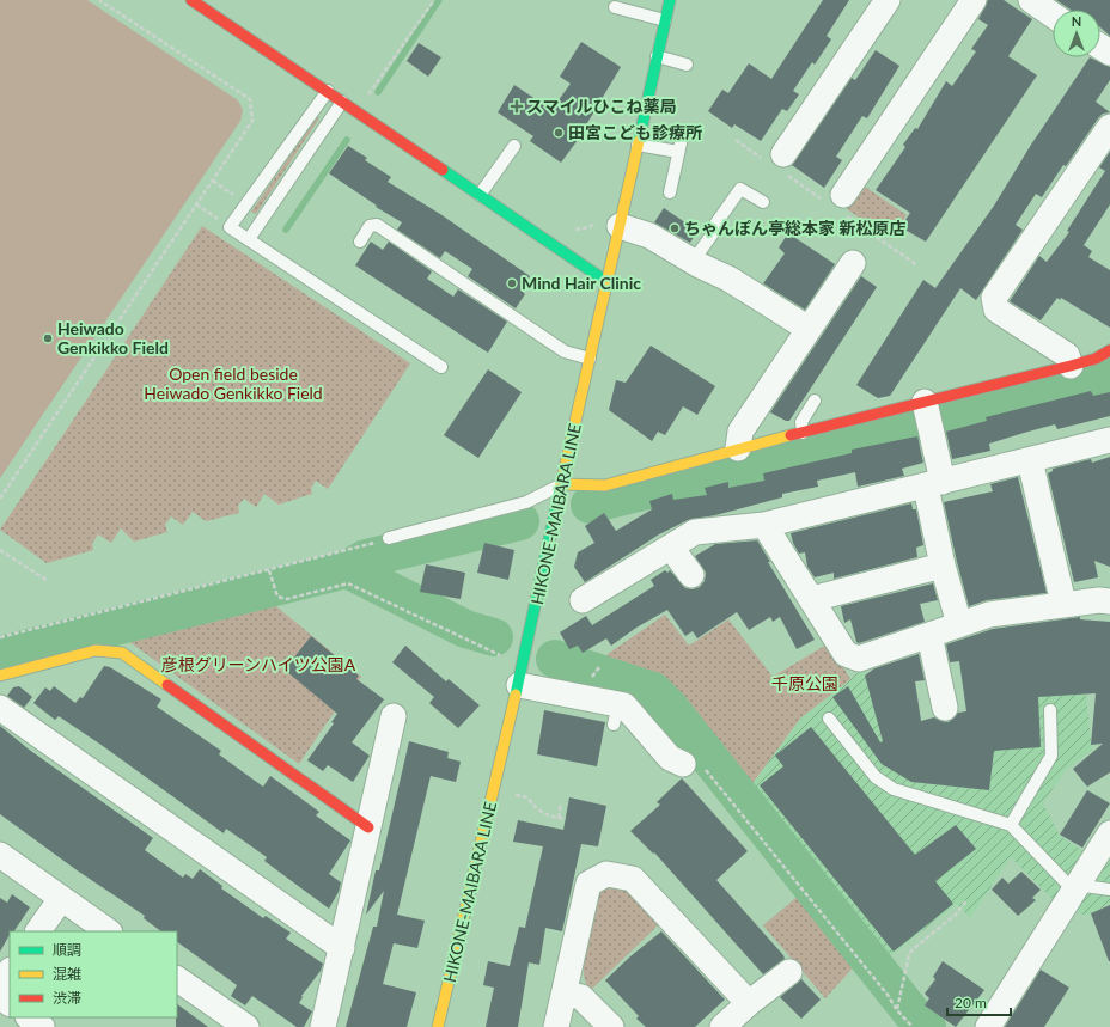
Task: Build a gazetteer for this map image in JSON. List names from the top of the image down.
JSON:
{
  "streets": {
    "street": ["HIKONE-MAIBARA LINE"]
  },
  "parks": ["Open field beside Heiwado Genkikko Field", "彦根グリーンハイツ公園A", "千原公園"],
  "places": {
    "health": ["スマイルひこね薬局"],
    "other": [
      "田宮こども診療所",
      "ちゃんぽん亭総本家 新松原店",
      "Mind Hair Clinic",
      "Heiwado Genkikko Field"
    ]
  },
  "legend": ["順調", "混雑", "渋滞"],
  "scale_bar": "20 m",
  "north": "top"
}
